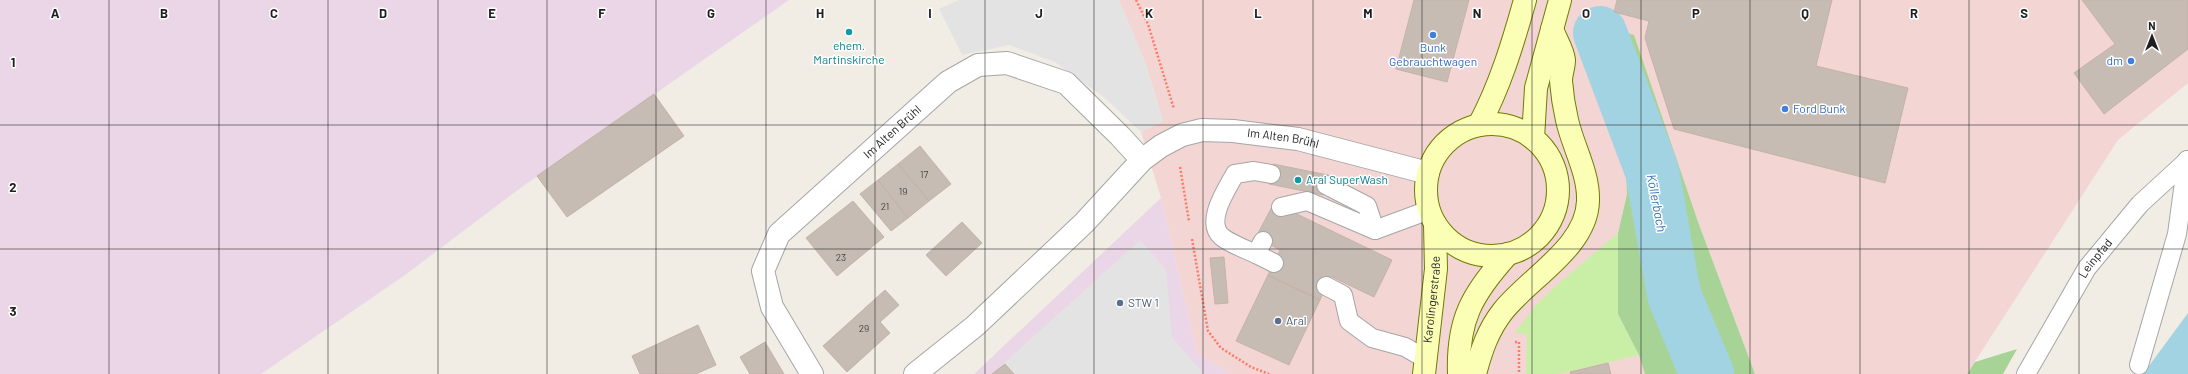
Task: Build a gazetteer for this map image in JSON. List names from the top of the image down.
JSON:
{
  "streets": {
    "main road": ["Karolingerstraße"],
    "street": ["Im Alten Brühl"],
    "lane": ["Leinpfad"]
  },
  "crossings": [
    ["Im Alten Brühl", "Karolingerstraße"]
  ],
  "water": ["Köllerbach"],
  "places": [
    "ehem. Martinskirche",
    "Bunk Gebrauchtwagen",
    "dm",
    "Ford Bunk",
    "Aral SuperWash",
    "STW 1",
    "Aral"
  ],
  "house_numbers": [
    "17",
    "19",
    "21",
    "23",
    "29"
  ],
  "north": "top",
  "grid": {
    "columns": [
      "A",
      "B",
      "C",
      "D",
      "E",
      "F",
      "G",
      "H",
      "I",
      "J",
      "K",
      "L",
      "M",
      "N",
      "O",
      "P",
      "Q",
      "R",
      "S"
    ],
    "rows": ["1", "2", "3"]
  }
}
